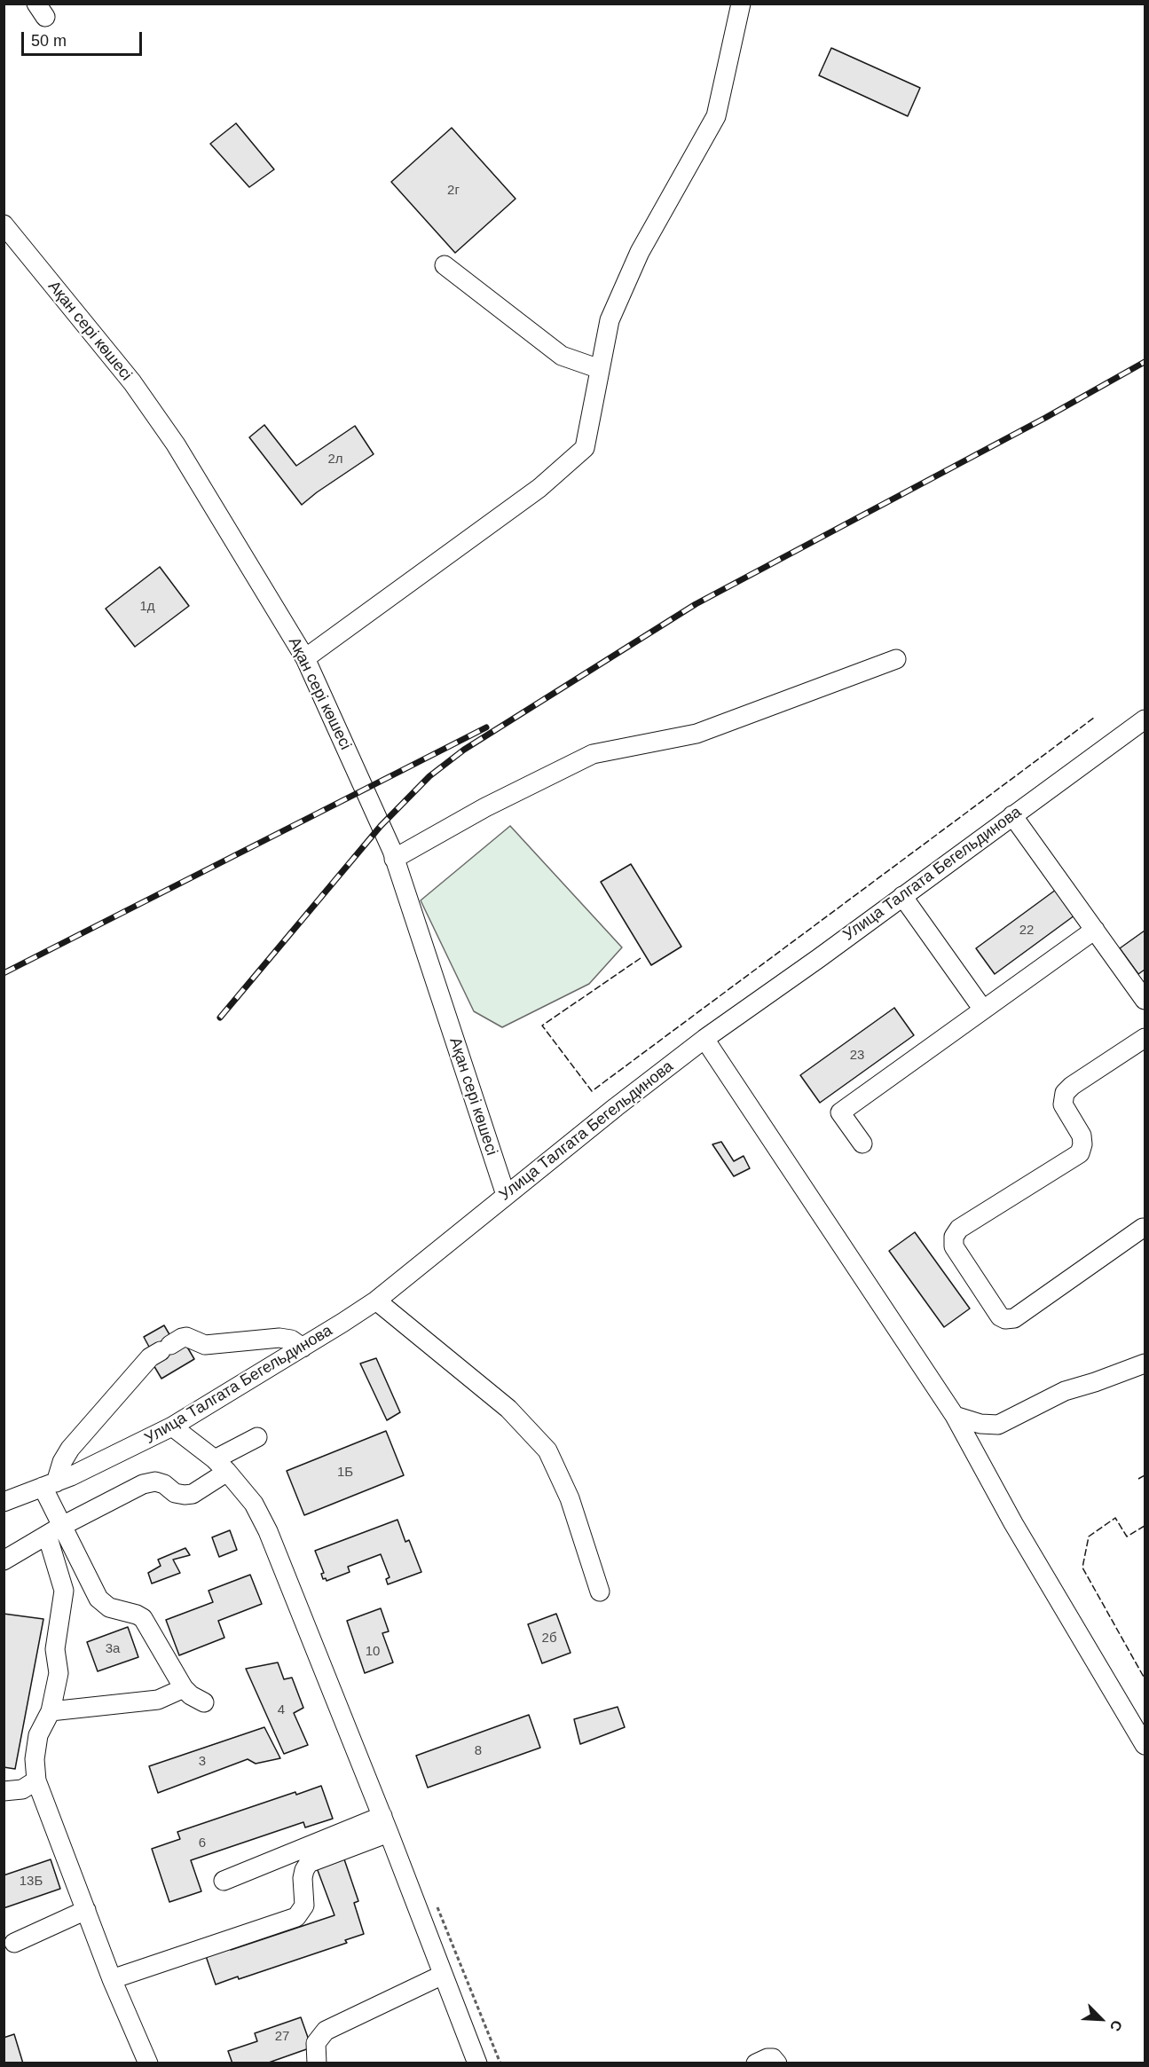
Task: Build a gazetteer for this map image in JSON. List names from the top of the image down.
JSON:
{
  "streets": {
    "street": ["Ақан сері көшесі", "Улица Талгата Бегельдинова"]
  },
  "crossings": [
    ["Ақан сері көшесі", "Улица Талгата Бегельдинова"]
  ],
  "house_numbers": [
    "2г",
    "2л",
    "1д",
    "22",
    "23",
    "1Б",
    "2б",
    "3а",
    "10",
    "4",
    "8",
    "3",
    "6",
    "13Б",
    "27"
  ],
  "scale_bar": "50 m",
  "north": "bottom right"
}
